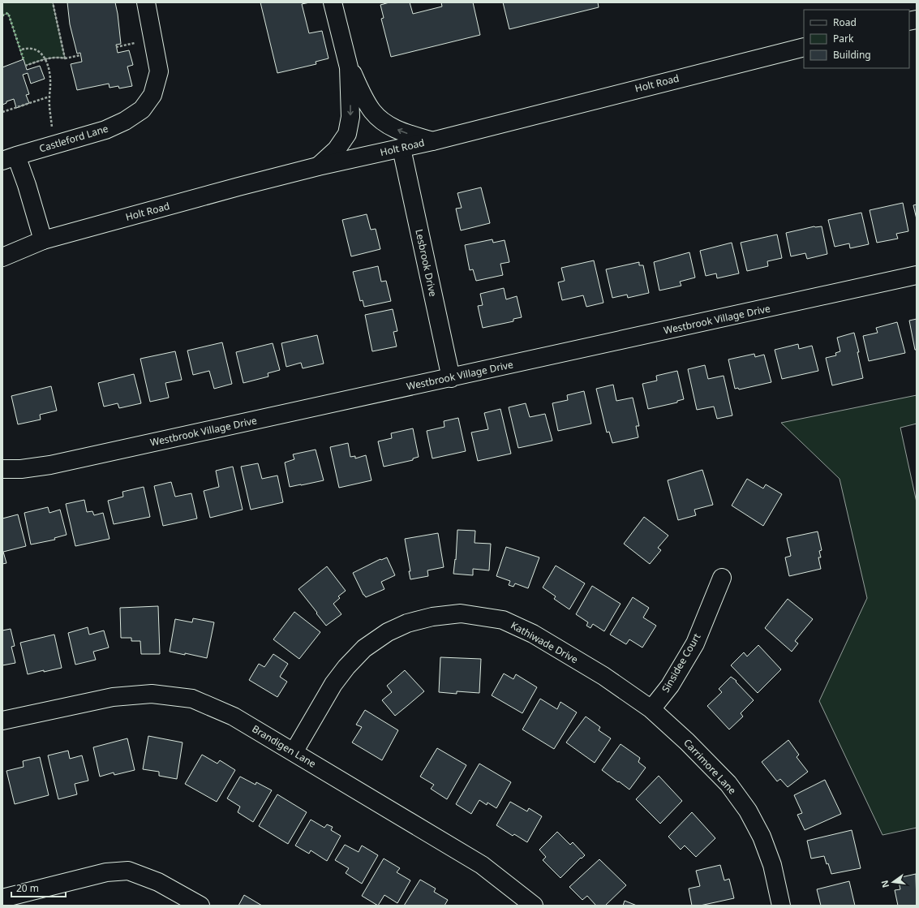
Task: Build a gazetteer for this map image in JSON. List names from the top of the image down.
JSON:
{
  "streets": {
    "street": [
      "Holt Road",
      "Castleford Lane",
      "Lesbrook Drive",
      "Westbrook Village Drive",
      "Kathiwade Drive",
      "Sinsidee Court",
      "Brandigen Lane",
      "Carrimore Lane"
    ]
  },
  "crossings": [
    ["Holt Road", "Castleford Lane"],
    ["Holt Road", "Lesbrook Drive"],
    ["Lesbrook Drive", "Westbrook Village Drive"],
    ["Kathiwade Drive", "Sinsidee Court"],
    ["Kathiwade Drive", "Brandigen Lane"],
    ["Kathiwade Drive", "Carrimore Lane"],
    ["Sinsidee Court", "Carrimore Lane"]
  ],
  "legend": ["Road", "Park", "Building"],
  "scale_bar": "20 m",
  "north": "left"
}
